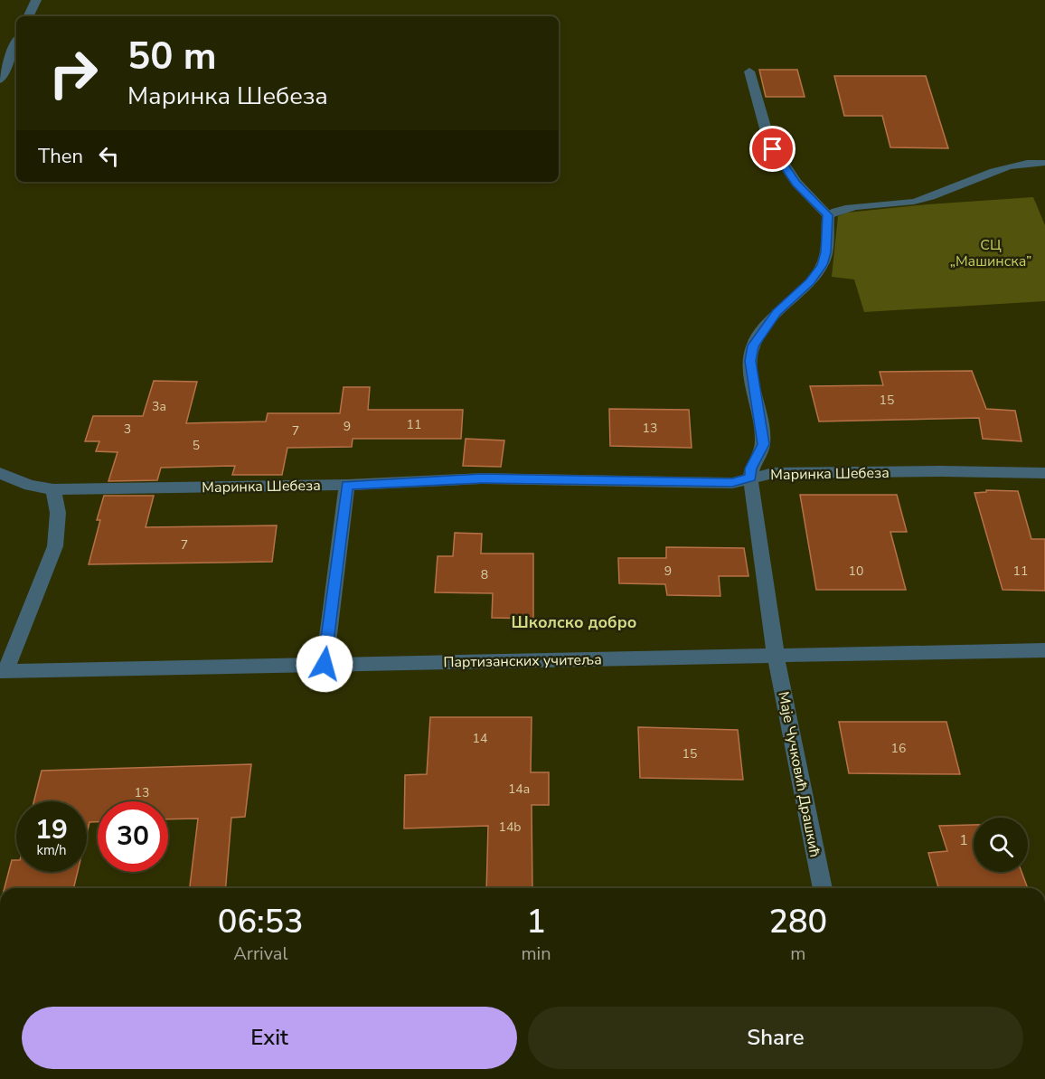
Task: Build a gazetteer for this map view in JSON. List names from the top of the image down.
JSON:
{
  "streets": {
    "street": ["Маринка Шебеза", "Партизанских учитеља", "Маје Чучковић Драшкић"]
  },
  "crossings": [
    ["Маринка Шебеза", "Маје Чучковић Драшкић"],
    ["Партизанских учитеља", "Маје Чучковић Драшкић"]
  ],
  "districts": ["Школско добро"],
  "parks": ["СЦ „Машинска”"],
  "house_numbers": [
    "15",
    "3a",
    "11",
    "9",
    "13",
    "3",
    "7",
    "5",
    "7",
    "9",
    "10",
    "11",
    "8",
    "14",
    "16",
    "15",
    "14a",
    "13",
    "14b",
    "1"
  ],
  "page": {
    "turn": ["50 m", "Маринка Шебеза"],
    "then": "Then",
    "speed": "19 km/h",
    "limit": "30",
    "eta": [
      "06:53",
      "Arrival",
      "1",
      "min",
      "280",
      "m"
    ],
    "buttons": ["Exit", "Share"]
  }
}
